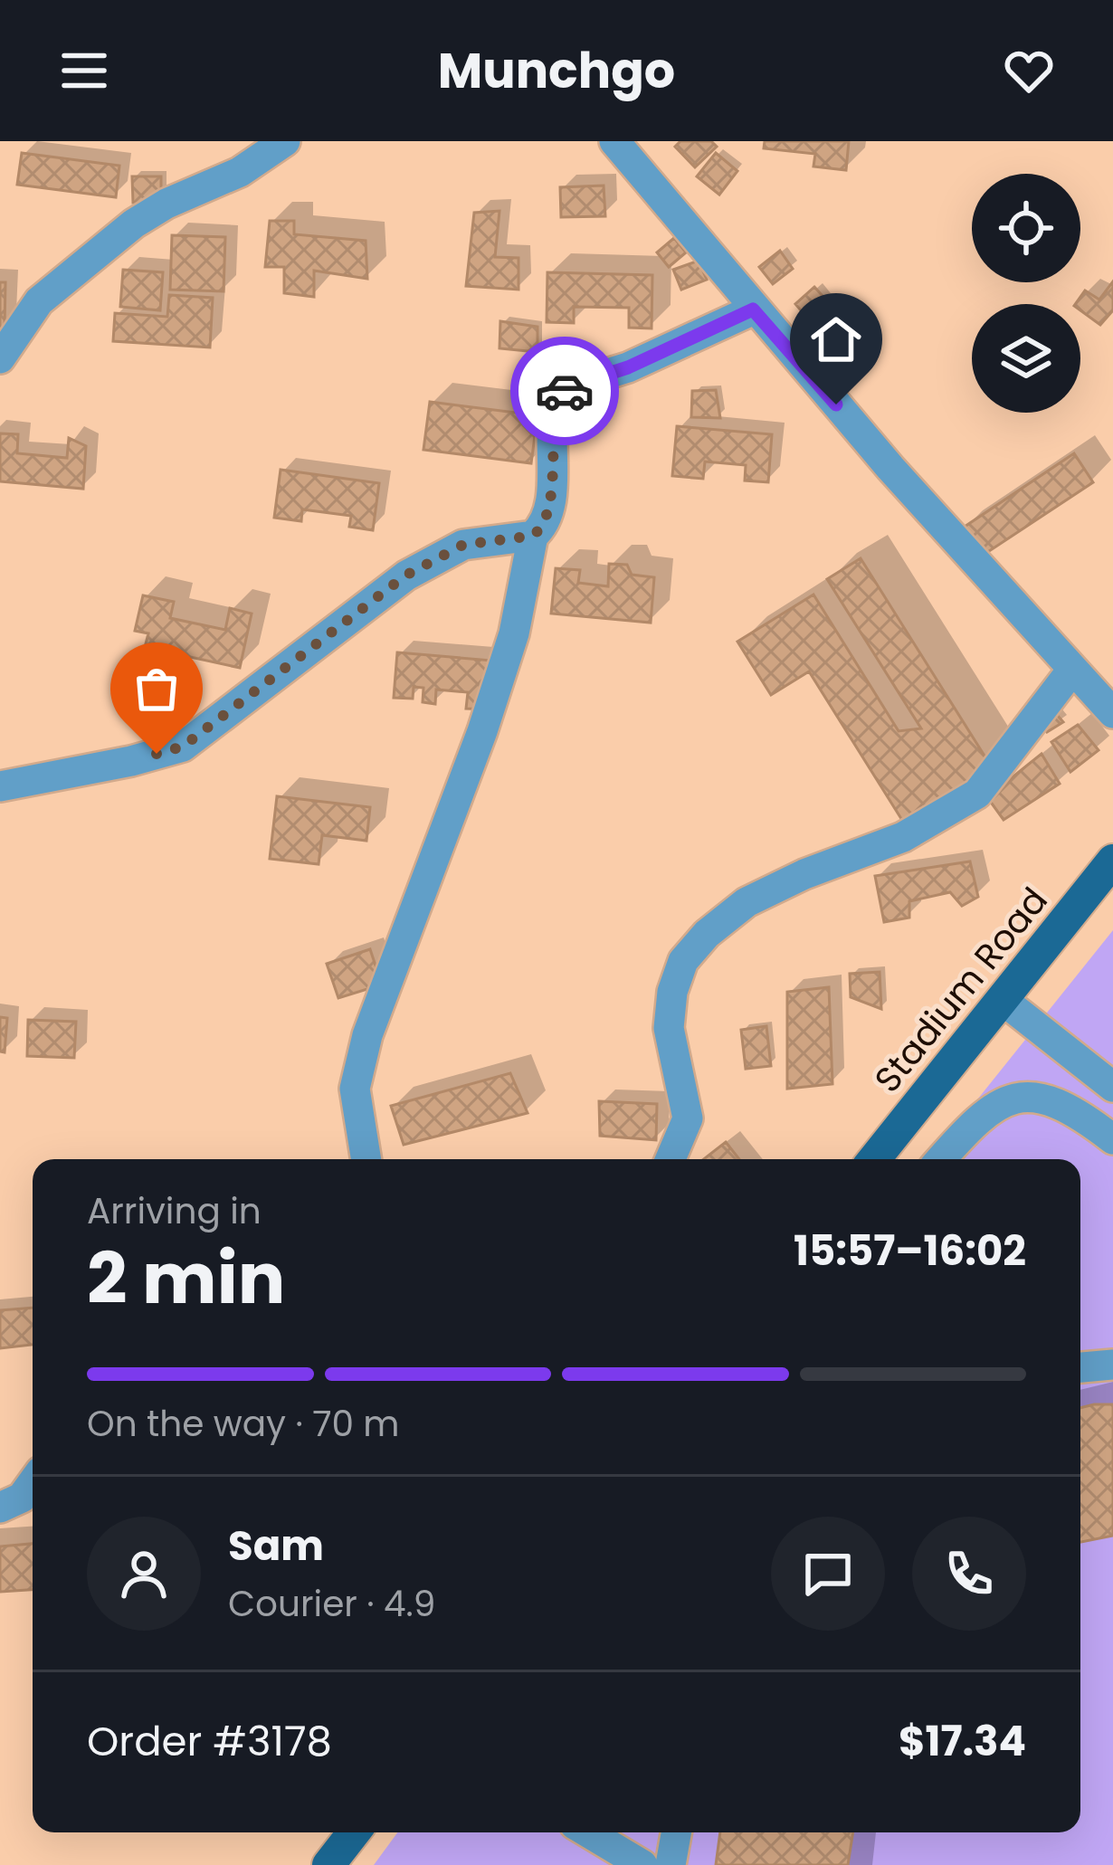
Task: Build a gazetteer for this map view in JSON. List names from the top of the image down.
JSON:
{
  "streets": {
    "main road": ["Stadium Road"]
  },
  "page": {
    "header": "Munchgo",
    "heading": ["2 min", "Arriving in", "15:57–16:02"],
    "panel": [
      "Sam",
      "Courier · 4.9",
      "Order #3178",
      "$17.34"
    ],
    "bar": "On the way · 70 m"
  }
}
